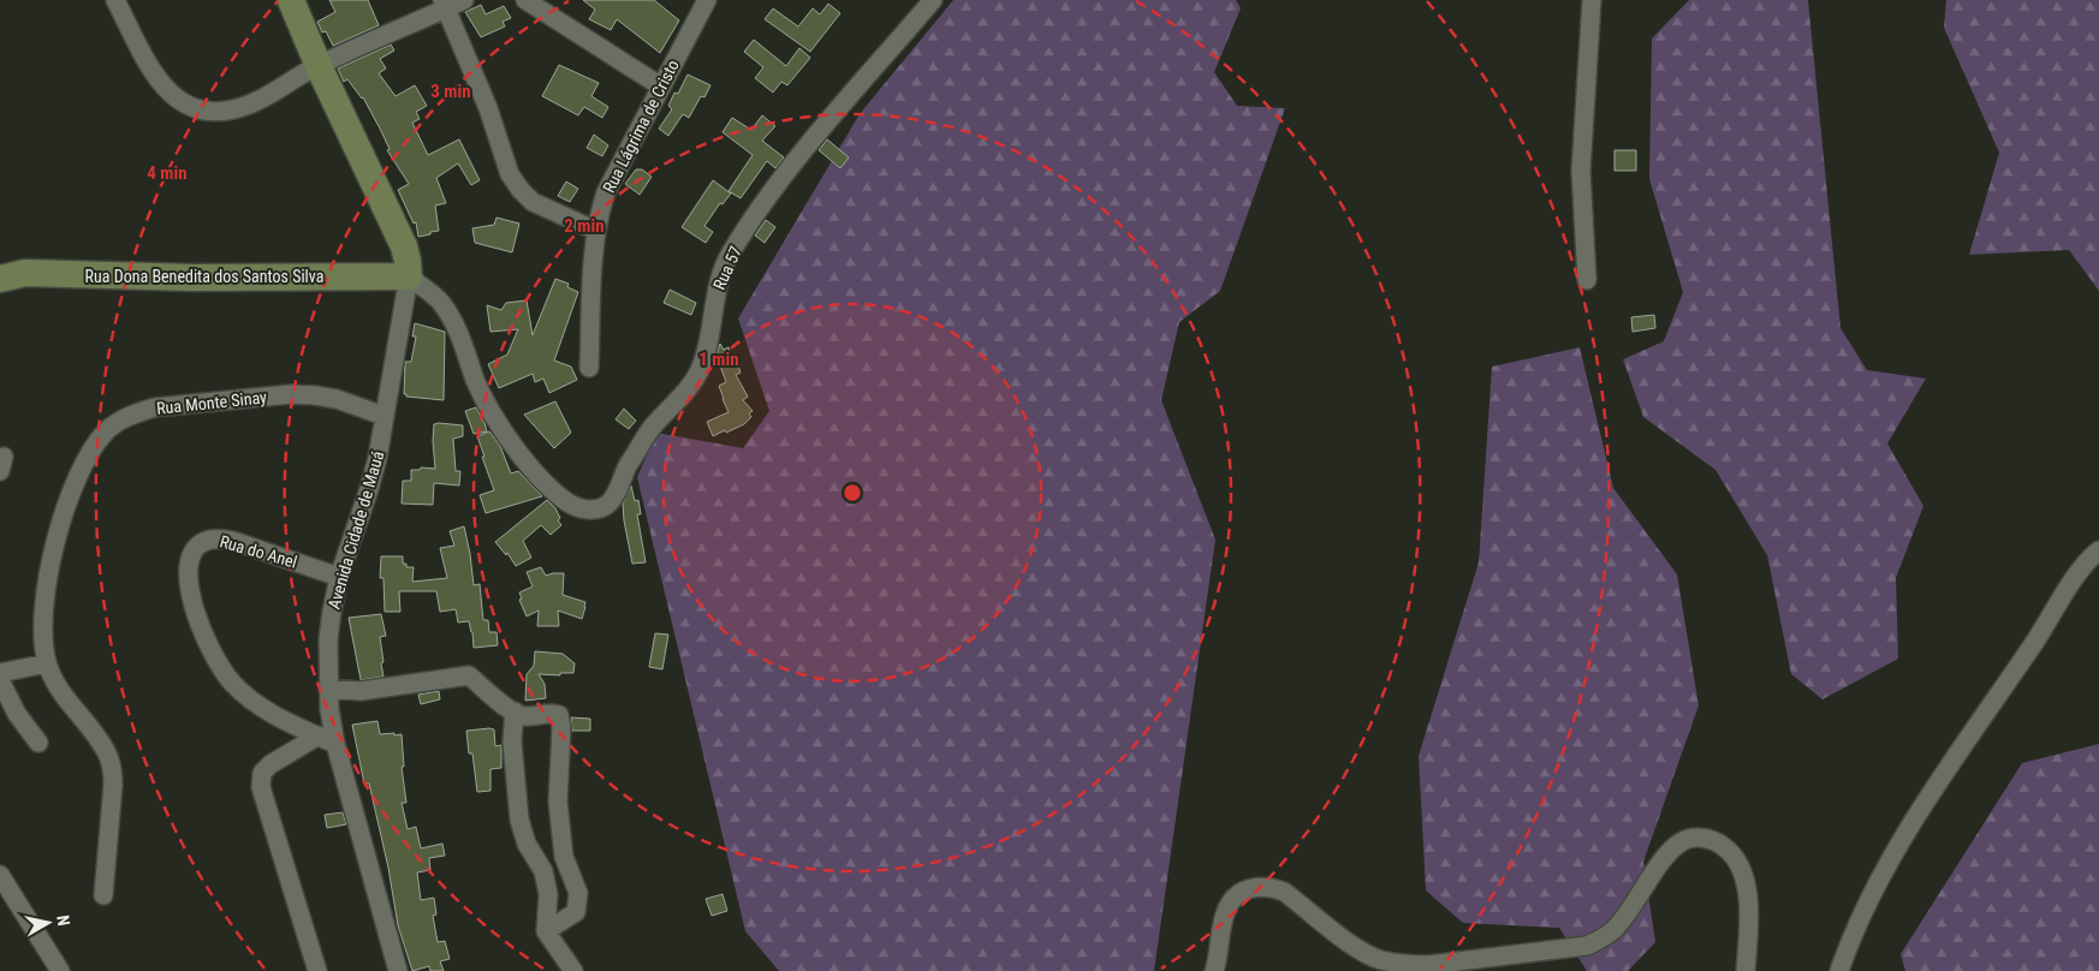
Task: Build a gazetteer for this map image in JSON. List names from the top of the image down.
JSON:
{
  "streets": {
    "street": [
      "Rua Lágrima de Cristo",
      "Rua 57",
      "Rua Dona Benedita dos Santos Silva",
      "Rua Monte Sinay",
      "Avenida Cidade de Mauá",
      "Rua do Anel"
    ]
  },
  "crossings": [
    ["Rua 57", "Rua Dona Benedita dos Santos Silva"],
    ["Rua 57", "Avenida Cidade de Mauá"],
    ["Rua Dona Benedita dos Santos Silva", "Avenida Cidade de Mauá"],
    ["Rua Monte Sinay", "Avenida Cidade de Mauá"],
    ["Avenida Cidade de Mauá", "Rua do Anel"]
  ],
  "north": "right",
  "rings": [
    "3 min",
    "4 min",
    "2 min",
    "1 min"
  ]
}
